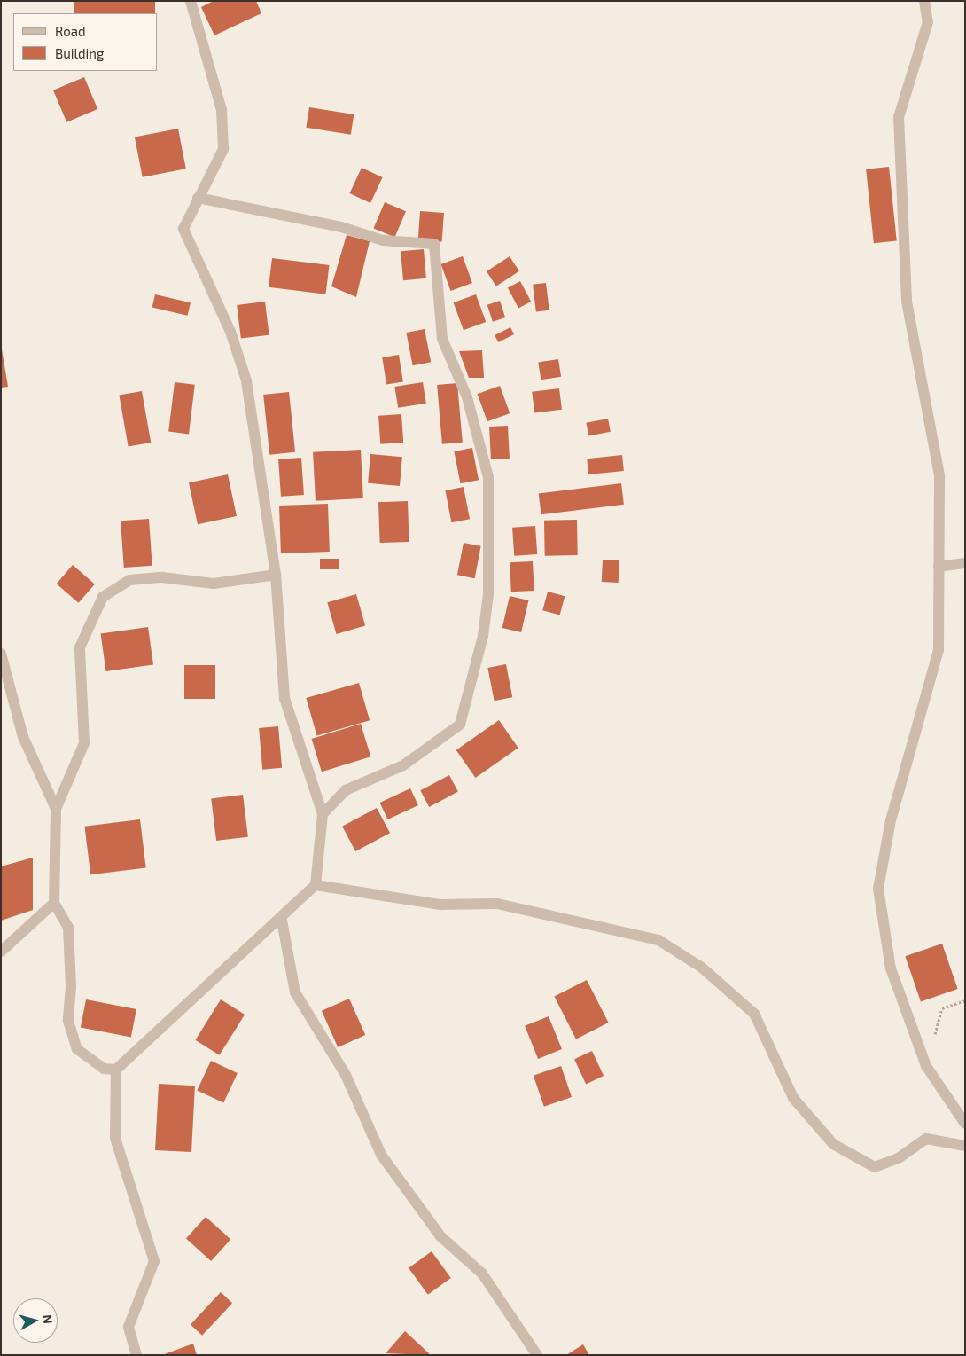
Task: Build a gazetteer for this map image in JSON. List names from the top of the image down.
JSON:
{
  "legend": ["Road", "Building"],
  "north": "right"
}
